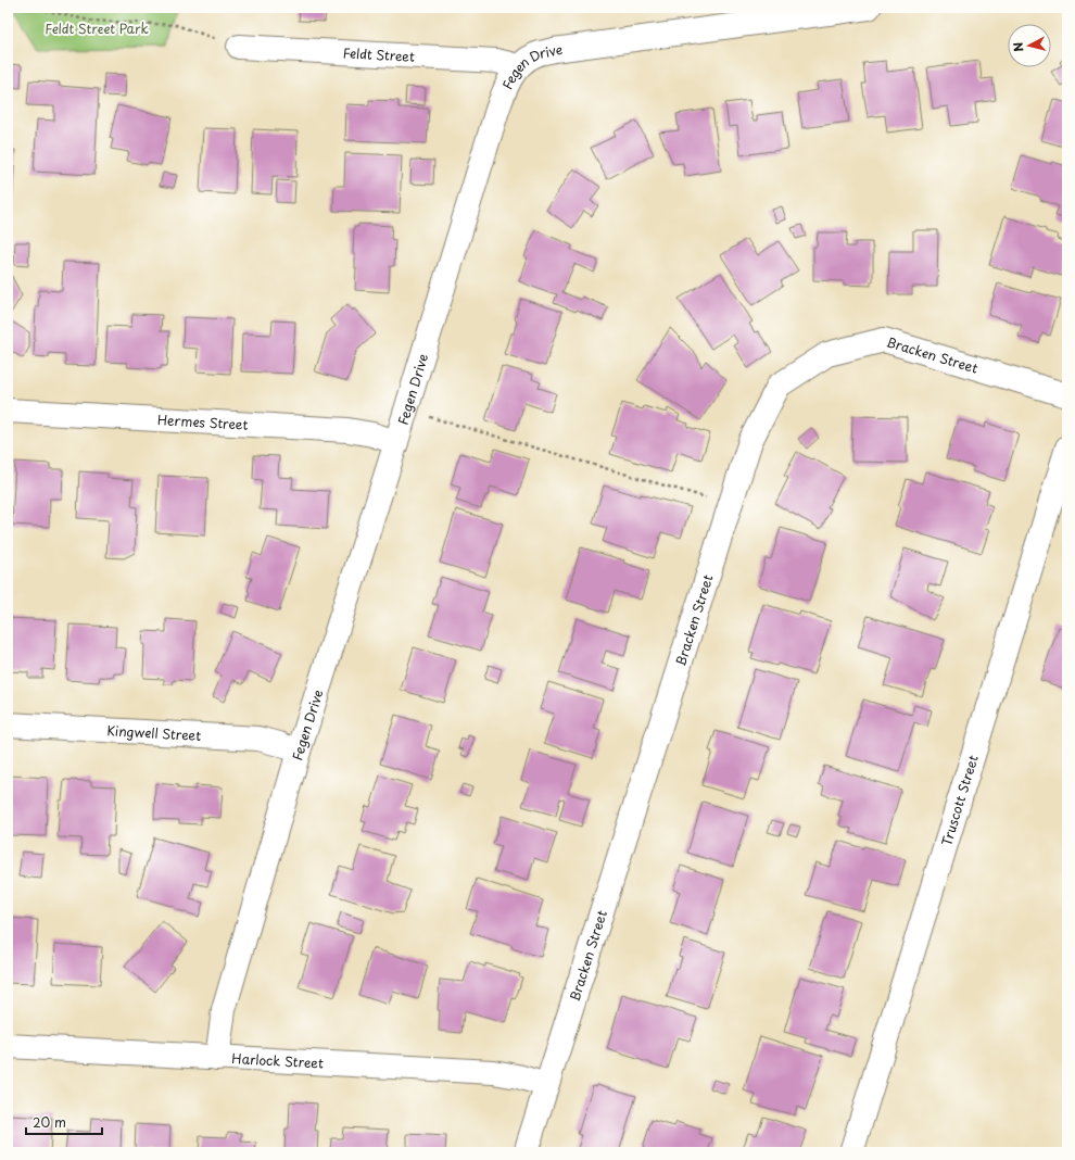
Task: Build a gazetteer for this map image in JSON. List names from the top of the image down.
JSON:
{
  "streets": {
    "street": [
      "Feldt Street",
      "Fegen Drive",
      "Bracken Street",
      "Hermes Street",
      "Kingwell Street",
      "Truscott Street",
      "Harlock Street"
    ]
  },
  "crossings": [
    ["Feldt Street", "Fegen Drive"],
    ["Fegen Drive", "Hermes Street"],
    ["Fegen Drive", "Kingwell Street"],
    ["Fegen Drive", "Harlock Street"],
    ["Bracken Street", "Harlock Street"]
  ],
  "parks": ["Feldt Street Park"],
  "scale_bar": "20 m",
  "north": "left"
}
